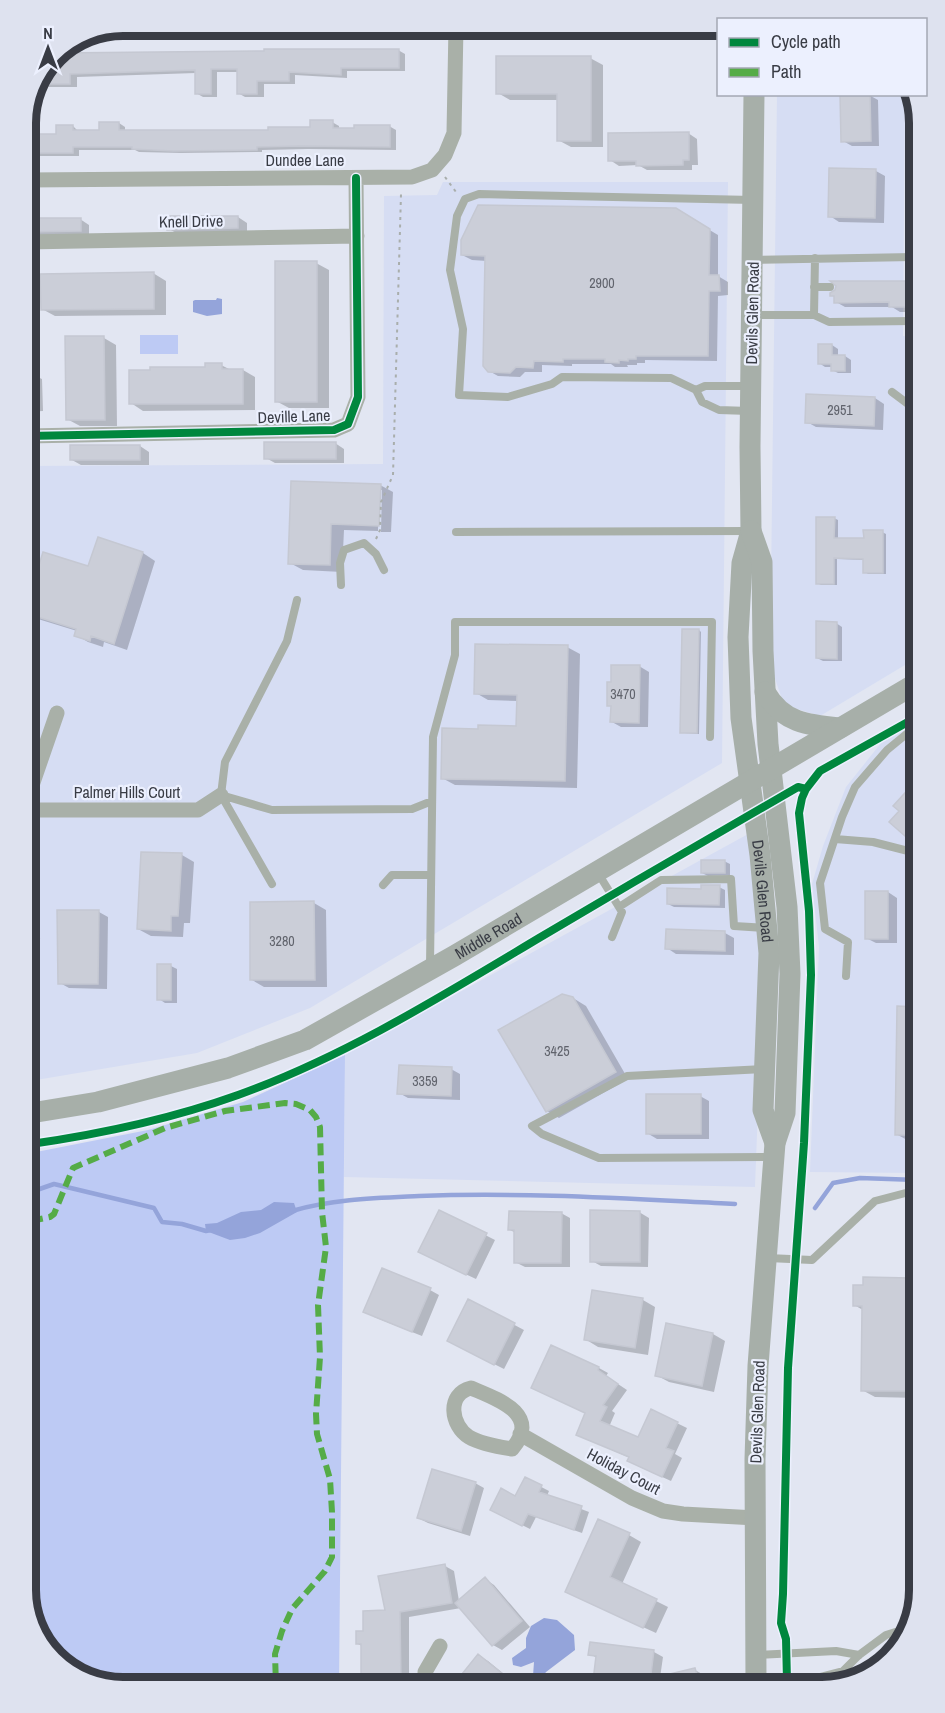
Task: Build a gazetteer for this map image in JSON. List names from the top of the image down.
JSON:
{
  "streets": {
    "main road": ["Devils Glen Road", "Middle Road"],
    "street": [
      "Dundee Lane",
      "Knell Drive",
      "Deville Lane",
      "Palmer Hills Court",
      "Holiday Court"
    ]
  },
  "crossings": [
    ["Dundee Lane", "Deville Lane"],
    ["Knell Drive", "Deville Lane"],
    ["Devils Glen Road", "Middle Road"],
    ["Devils Glen Road", "Holiday Court"]
  ],
  "house_numbers": [
    "2900",
    "2951",
    "3470",
    "3280",
    "3425",
    "3359"
  ],
  "legend": ["Cycle path", "Path"],
  "north": "top"
}
